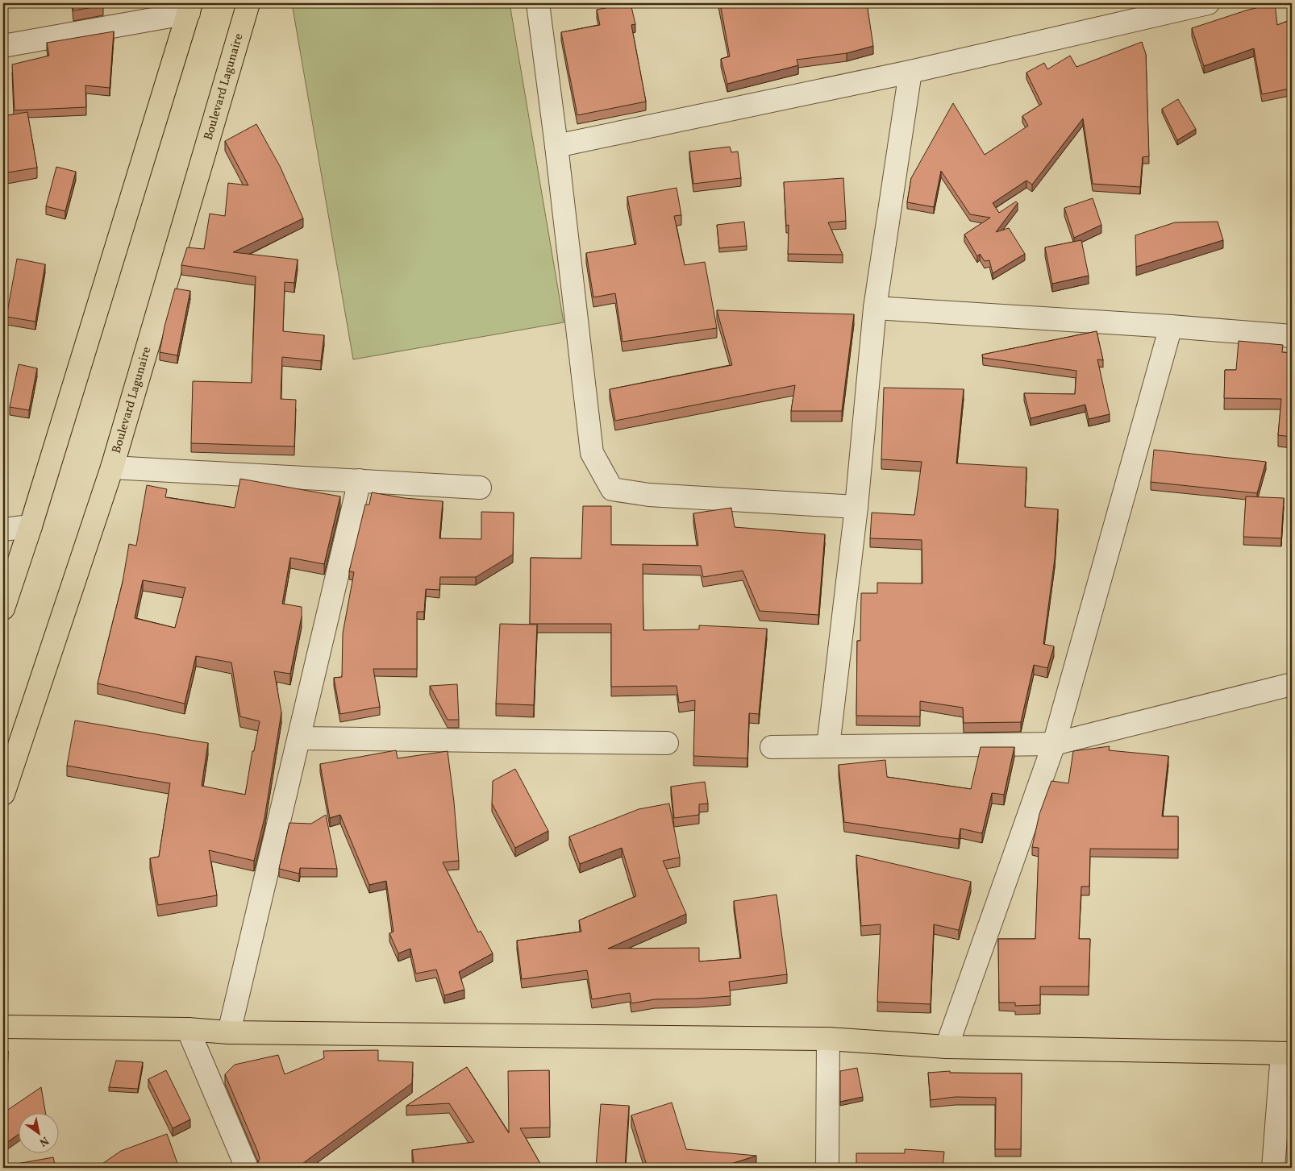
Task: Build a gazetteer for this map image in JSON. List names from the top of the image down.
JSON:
{
  "streets": {
    "main road": ["Boulevard Lagunaire"]
  },
  "north": "bottom right"
}
